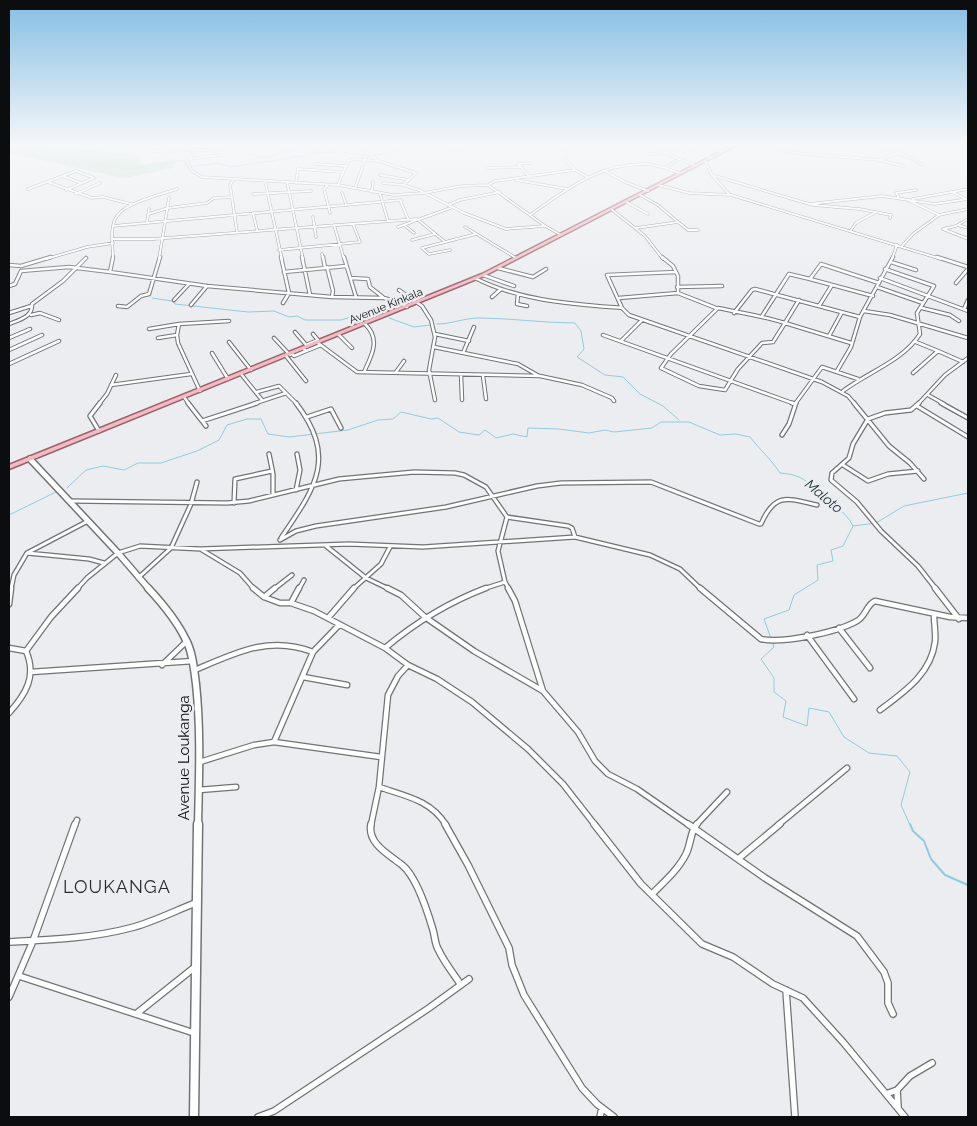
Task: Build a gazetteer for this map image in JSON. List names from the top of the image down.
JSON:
{
  "streets": {
    "main road": ["Avenue Kinkala", "Avenue Loukanga"]
  },
  "crossings": [
    ["Avenue Kinkala", "Avenue Loukanga"]
  ],
  "districts": ["LOUKANGA"],
  "water": ["Maloto"]
}
